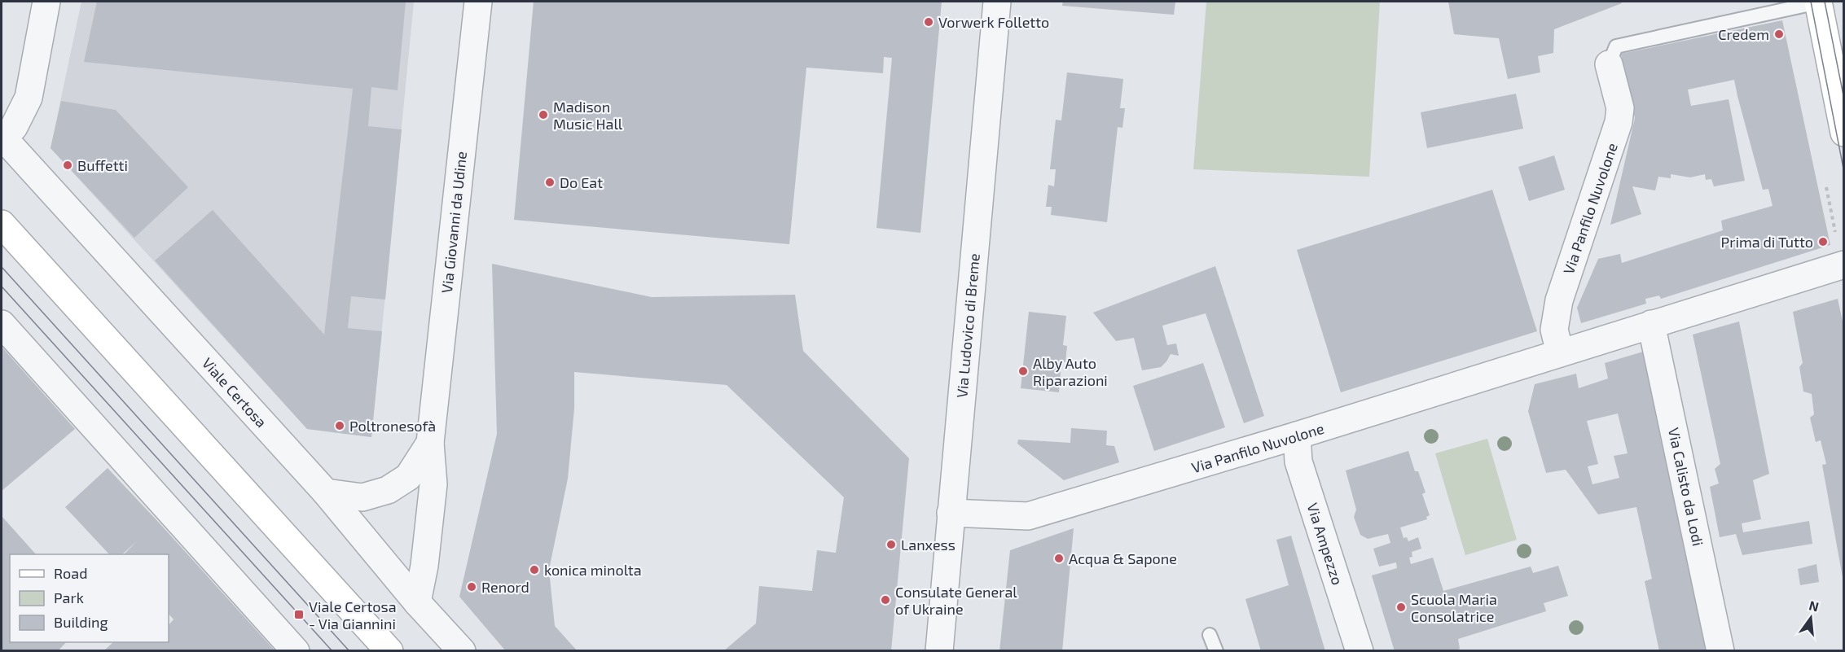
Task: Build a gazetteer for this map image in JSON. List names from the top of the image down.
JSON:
{
  "streets": {
    "street": [
      "Via Panfilo Nuvolone",
      "Via Giovanni da Udine",
      "Via Ludovico di Breme",
      "Viale Certosa",
      "Via Calisto da Lodi",
      "Via Ampezzo"
    ]
  },
  "crossings": [
    ["Via Panfilo Nuvolone", "Via Ludovico di Breme"],
    ["Via Panfilo Nuvolone", "Via Calisto da Lodi"],
    ["Via Panfilo Nuvolone", "Via Ampezzo"],
    ["Via Giovanni da Udine", "Viale Certosa"]
  ],
  "places": {
    "other": [
      "Vorwerk Folletto",
      "Credem",
      "Madison Music Hall",
      "Buffetti",
      "Do Eat",
      "Prima di Tutto",
      "Alby Auto Riparazioni",
      "Poltronesofà",
      "Lanxess",
      "Acqua & Sapone",
      "konica minolta",
      "Renord",
      "Consulate General of Ukraine",
      "Scuola Maria Consolatrice"
    ],
    "transit": ["Viale Certosa - Via Giannini"]
  },
  "legend": ["Road", "Park", "Building"],
  "north": "top"
}
